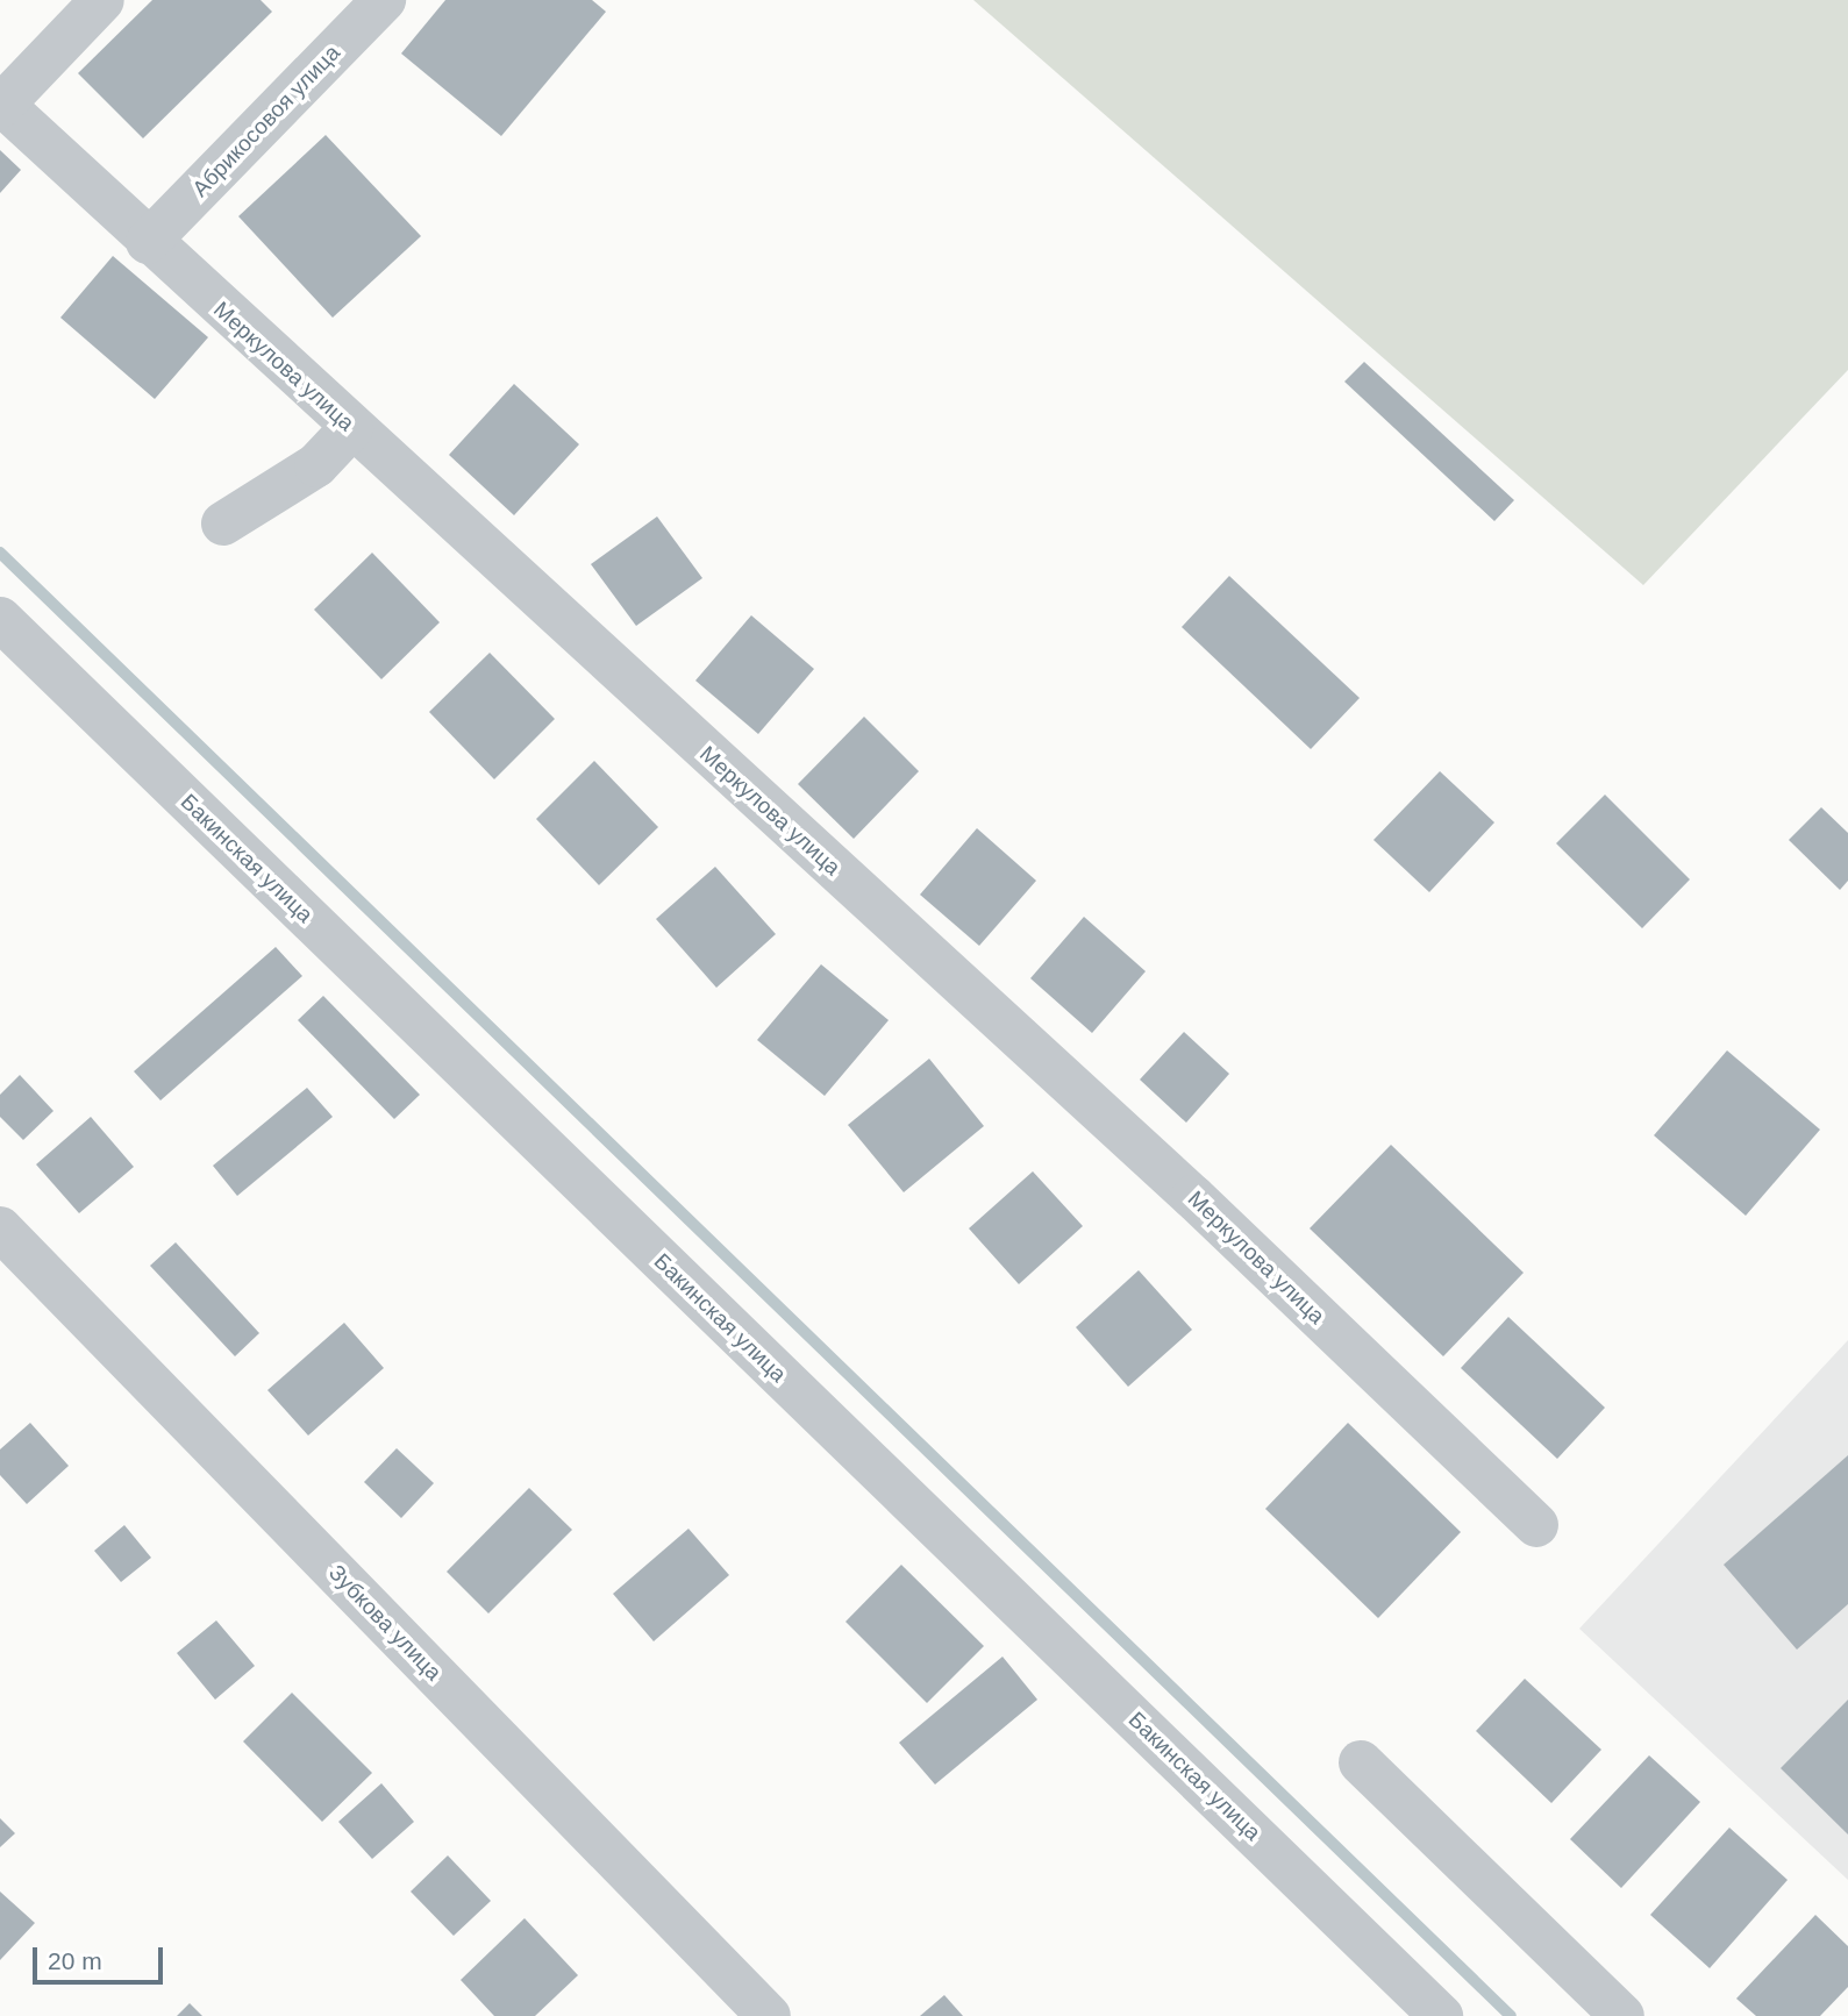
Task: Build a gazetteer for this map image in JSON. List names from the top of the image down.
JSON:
{
  "streets": {
    "street": [
      "Абрикосовоя улица",
      "Меркулова улица",
      "Бакинская улица",
      "Зубкова улица"
    ]
  },
  "crossings": [
    ["Абрикосовоя улица", "Меркулова улица"]
  ],
  "scale_bar": "20 m"
}
